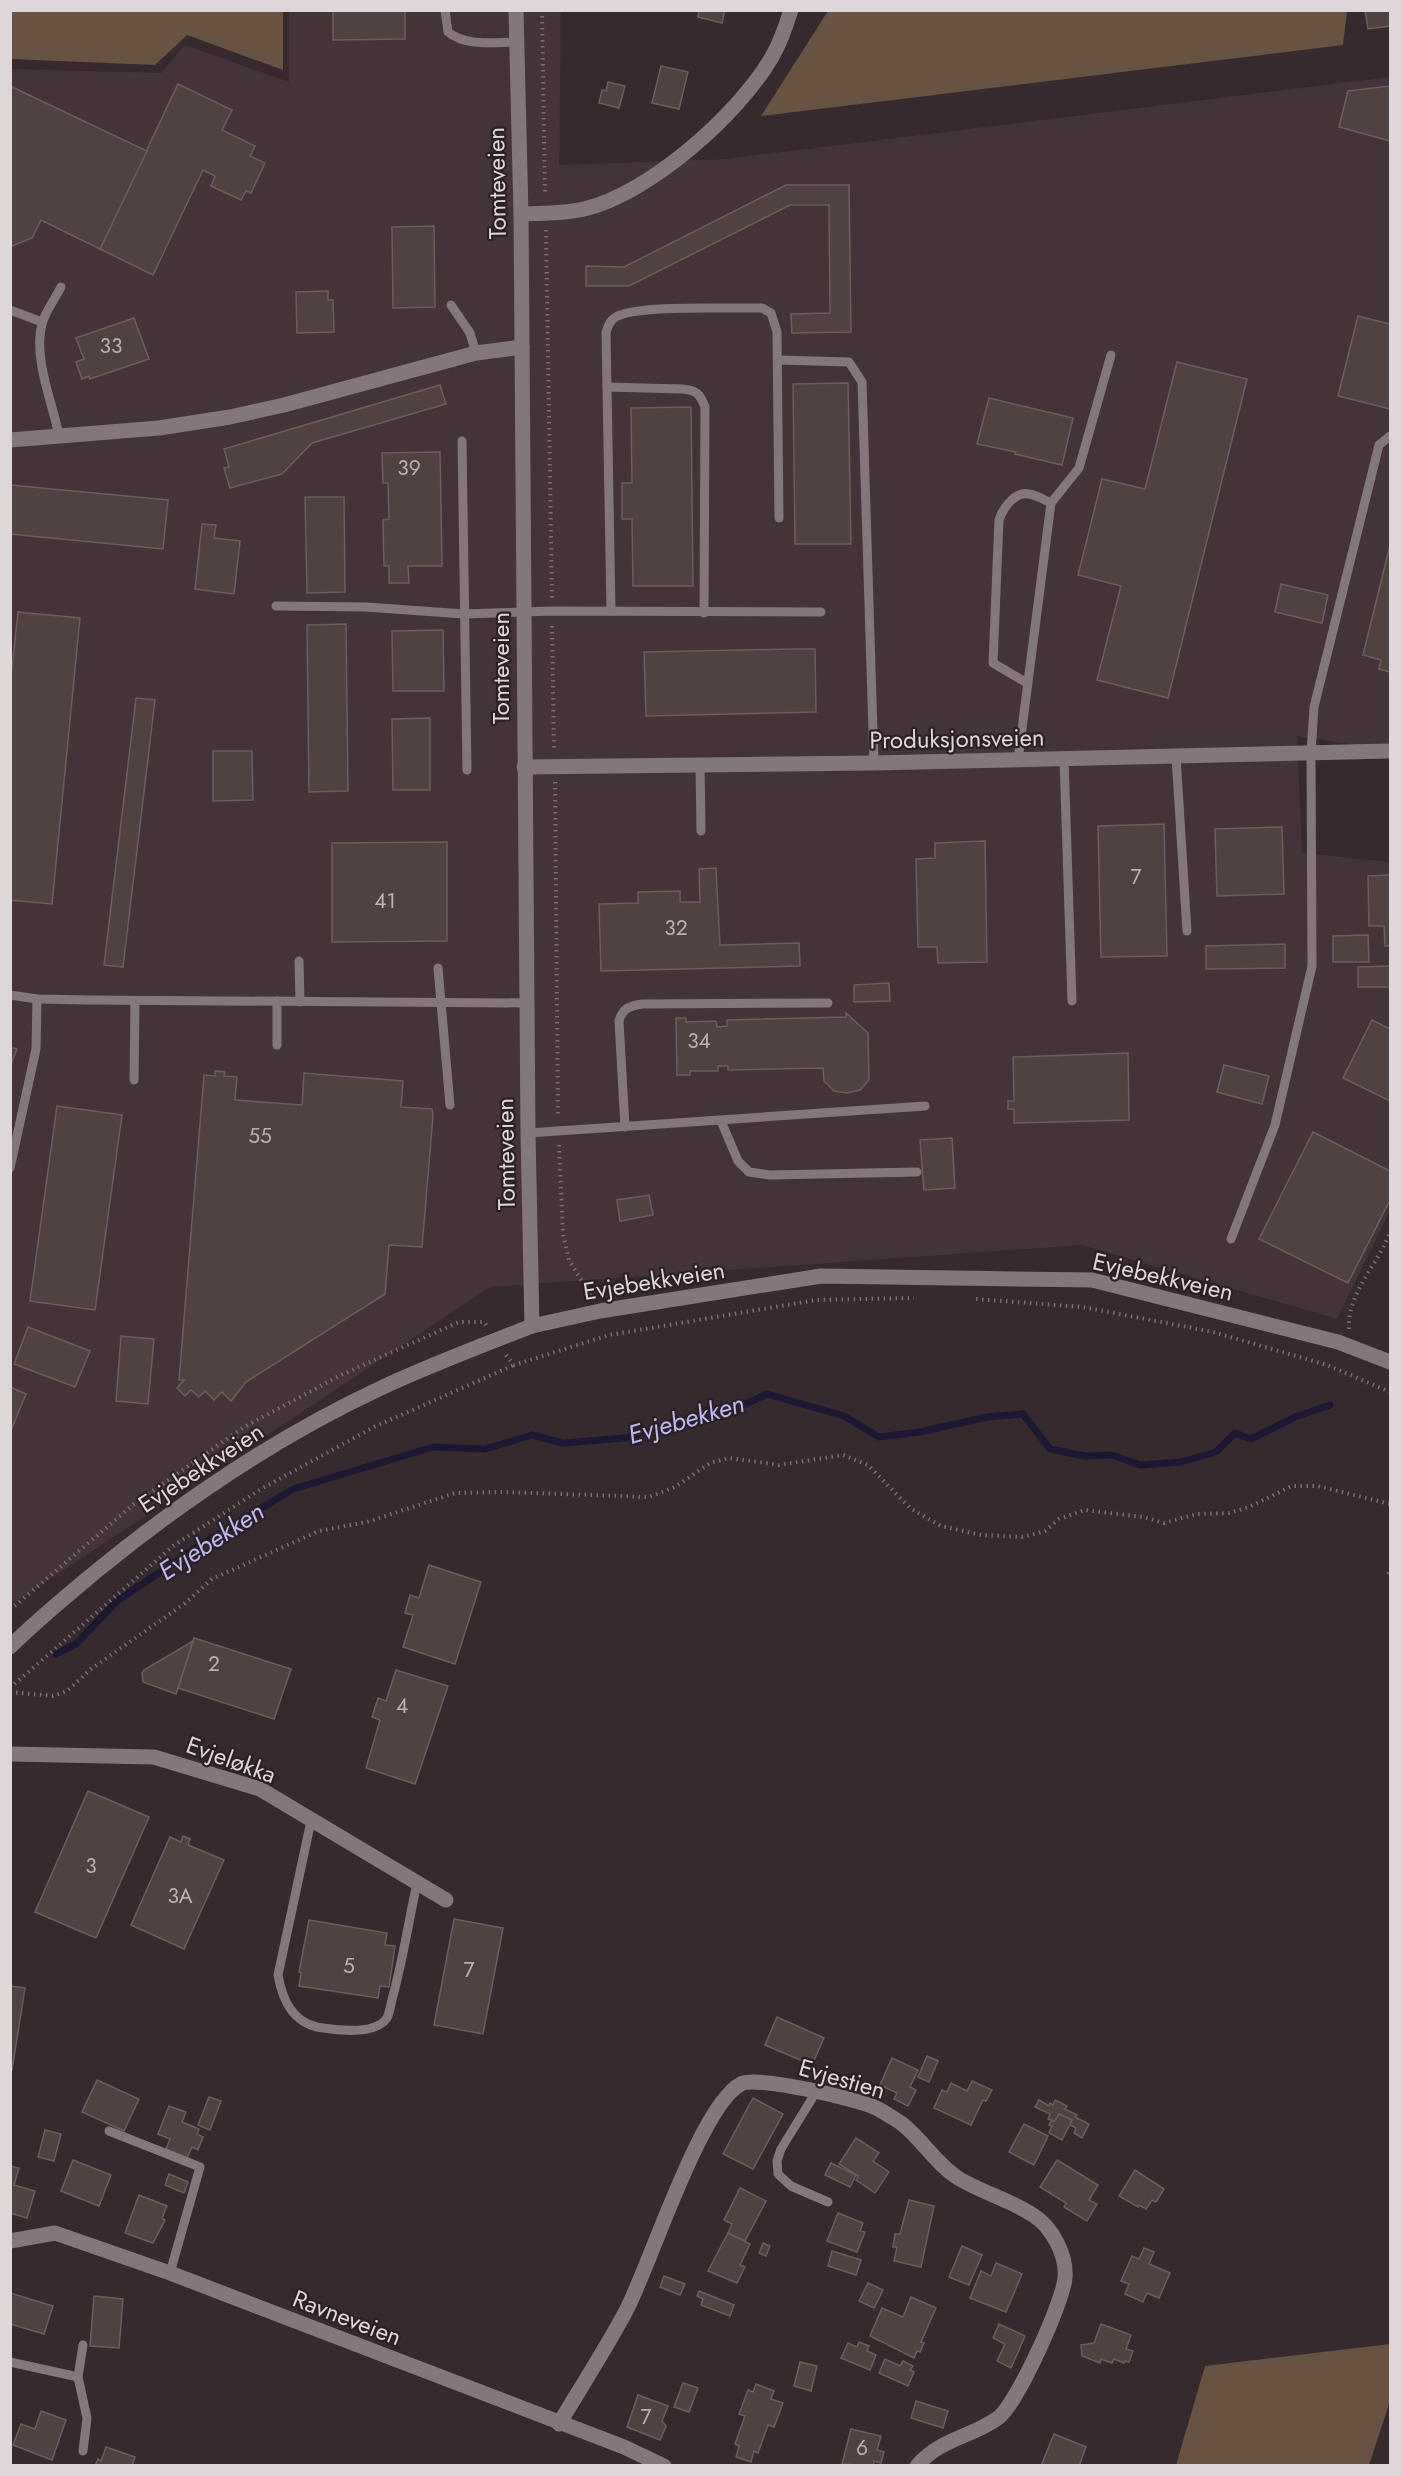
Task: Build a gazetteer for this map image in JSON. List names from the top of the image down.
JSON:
{
  "streets": {
    "street": [
      "Tomteveien",
      "Produksjonsveien",
      "Evjebekkveien",
      "Evjeløkka",
      "Evjestien",
      "Ravneveien"
    ]
  },
  "crossings": [
    ["Tomteveien", "Produksjonsveien"],
    ["Tomteveien", "Evjebekkveien"],
    ["Evjestien", "Ravneveien"]
  ],
  "water": ["Evjebekken"],
  "house_numbers": [
    "33",
    "39",
    "7",
    "41",
    "32",
    "34",
    "55",
    "2",
    "4",
    "3",
    "3A",
    "5",
    "7",
    "7",
    "6"
  ]
}
